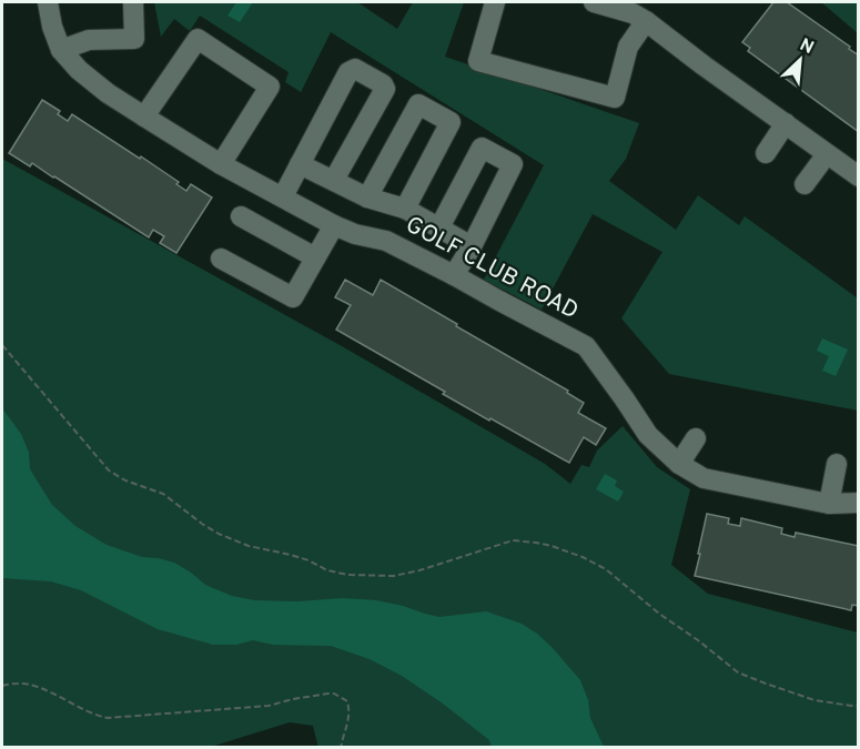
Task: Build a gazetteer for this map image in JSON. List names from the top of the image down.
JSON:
{
  "streets": {
    "street": ["GOLF CLUB ROAD"]
  },
  "north": "top right"
}
